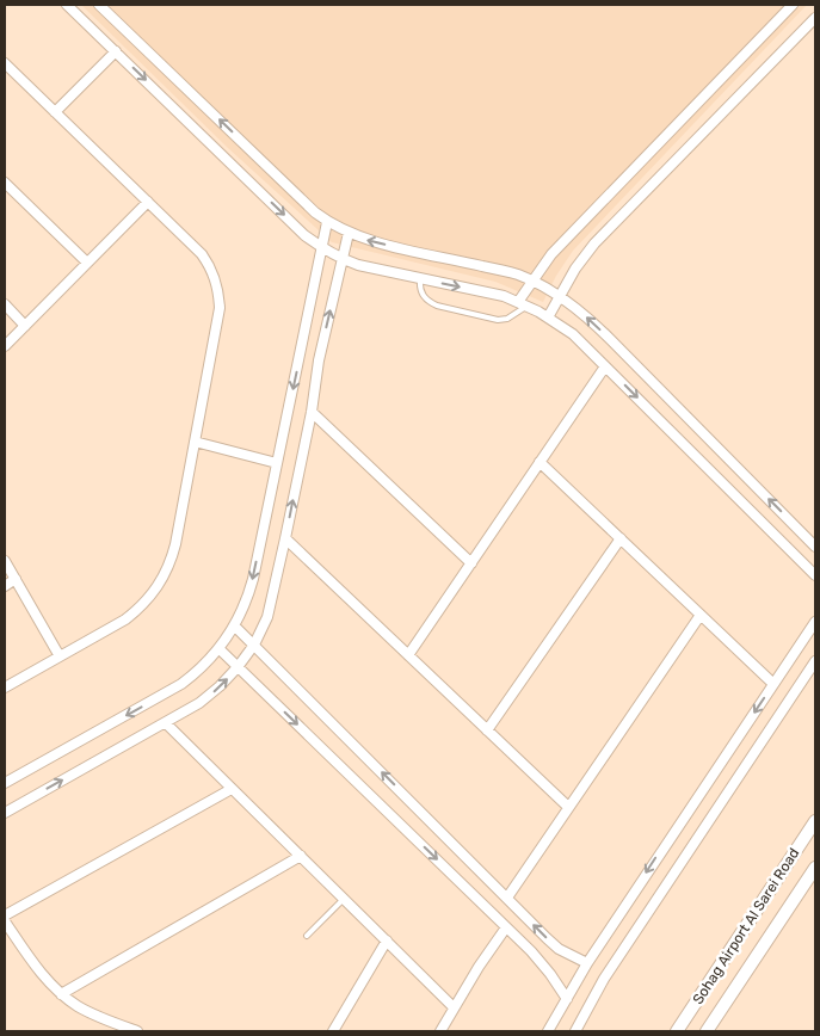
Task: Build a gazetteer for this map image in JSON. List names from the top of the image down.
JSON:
{
  "streets": {
    "street": ["Sohag Airport Al Sarei Road"]
  }
}
